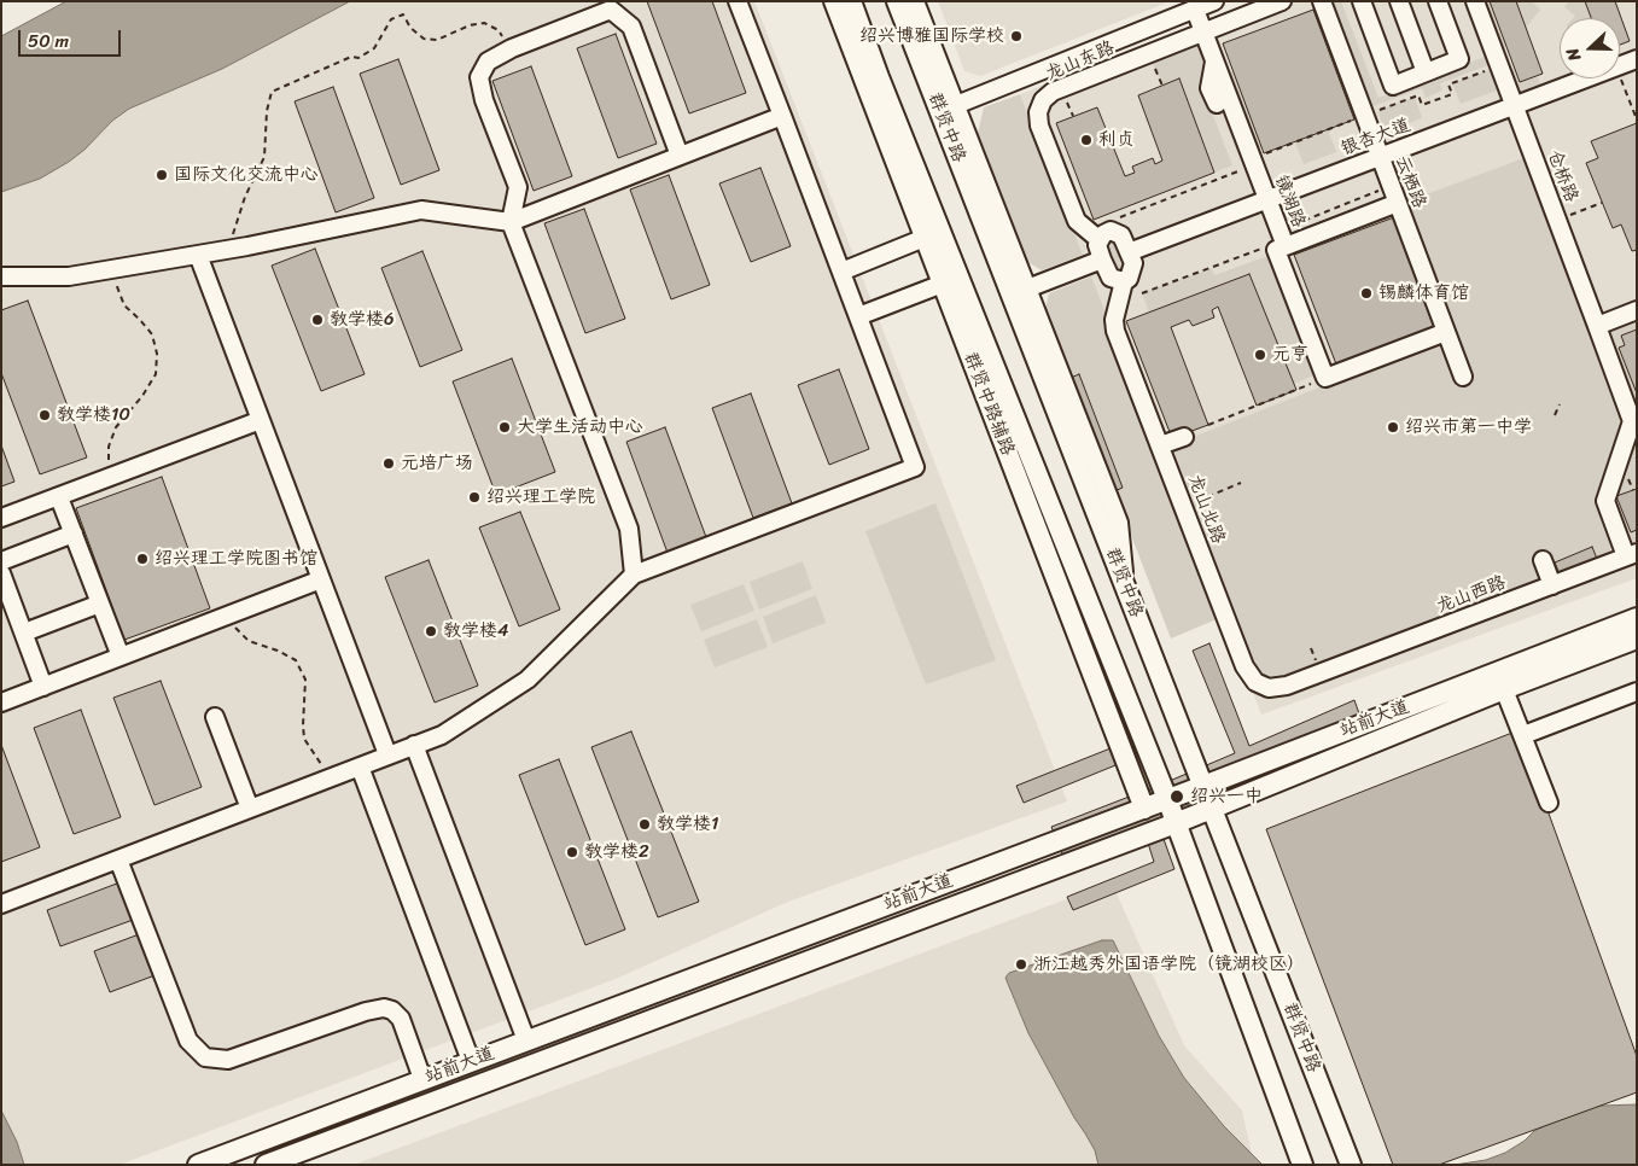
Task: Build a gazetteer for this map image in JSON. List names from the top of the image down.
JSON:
{
  "streets": {
    "main road": ["群贤中路", "群贤中路辅路", "站前大道"],
    "street": [
      "龙山东路",
      "银杏大道",
      "仓桥路",
      "云栖路",
      "镜湖路",
      "龙山北路",
      "龙山西路"
    ]
  },
  "crossings": [
    ["龙山东路", "镜湖路"],
    ["群贤中路", "站前大道"],
    ["银杏大道", "仓桥路"],
    ["银杏大道", "云栖路"],
    ["银杏大道", "镜湖路"],
    ["银杏大道", "龙山北路"],
    ["仓桥路", "龙山西路"],
    ["云栖路", "镜湖路"],
    ["群贤中路辅路", "站前大道"],
    ["龙山北路", "龙山西路"]
  ],
  "places": [
    "绍兴博雅国际学校",
    "利贞",
    "国际文化交流中心",
    "锡麟体育馆",
    "教学楼6",
    "元亨",
    "教学楼10",
    "大学生活动中心",
    "绍兴市第一中学",
    "元培广场",
    "绍兴理工学院",
    "绍兴理工学院图书馆",
    "教学楼4",
    "绍兴一中",
    "教学楼1",
    "教学楼2",
    "浙江越秀外国语学院（镜湖校区）"
  ],
  "scale_bar": "50 m",
  "north": "left"
}
